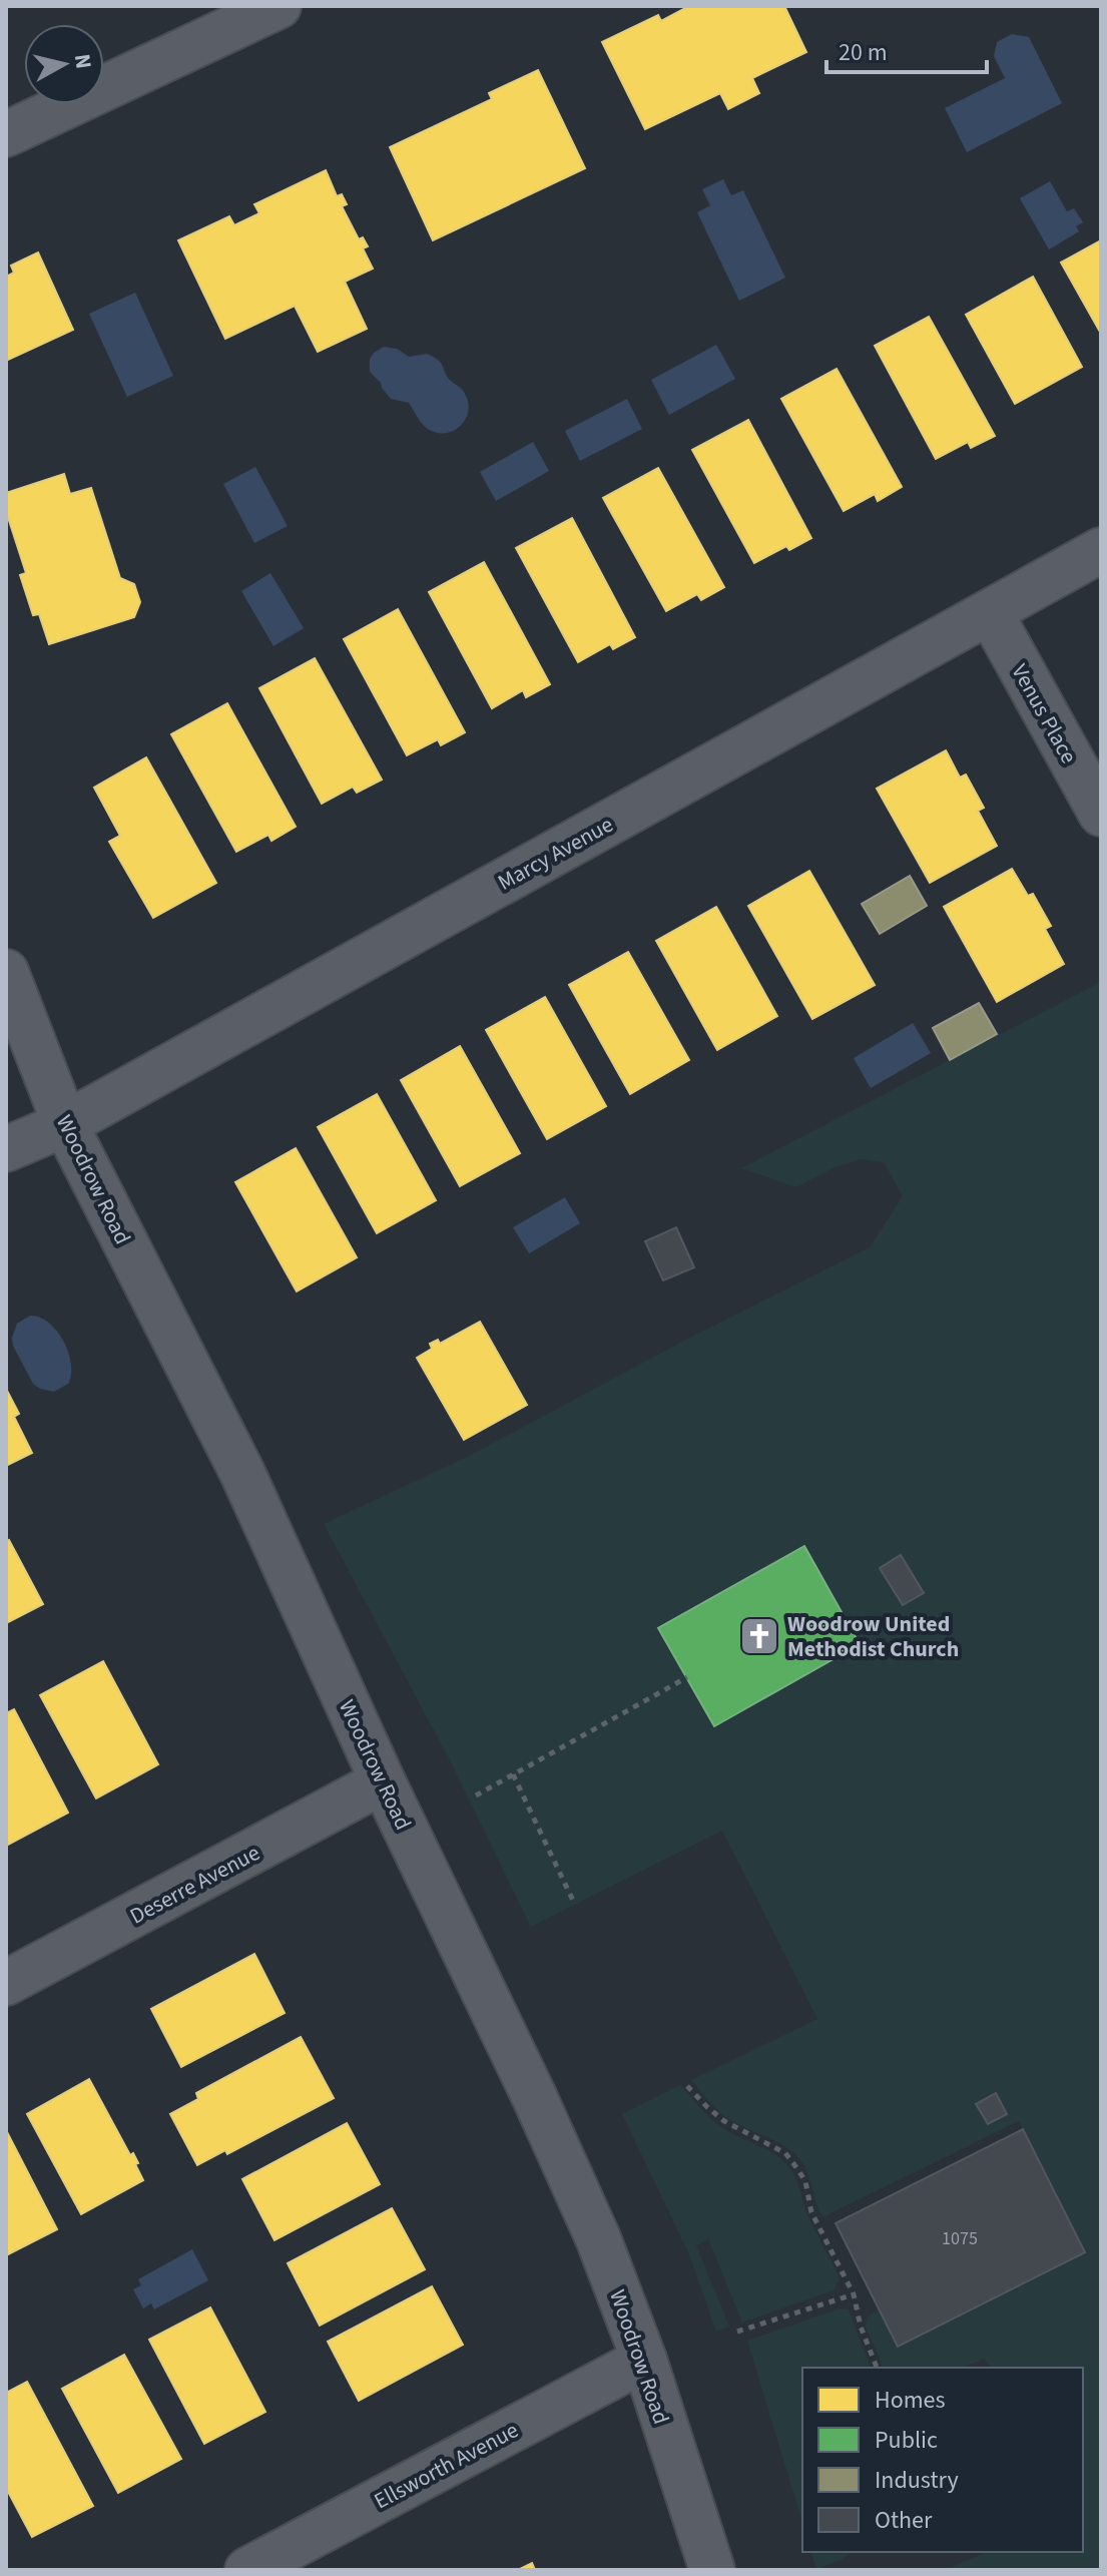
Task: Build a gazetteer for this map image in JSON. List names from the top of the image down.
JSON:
{
  "streets": {
    "street": [
      "Venus Place",
      "Marcy Avenue",
      "Woodrow Road",
      "Deserre Avenue",
      "Ellsworth Avenue"
    ]
  },
  "crossings": [
    ["Venus Place", "Marcy Avenue"],
    ["Marcy Avenue", "Woodrow Road"],
    ["Woodrow Road", "Deserre Avenue"],
    ["Woodrow Road", "Ellsworth Avenue"]
  ],
  "places": {
    "church": ["Woodrow United Methodist Church"]
  },
  "house_numbers": ["1075"],
  "legend": [
    "Homes",
    "Public",
    "Industry",
    "Other"
  ],
  "scale_bar": "20 m",
  "north": "right"
}
